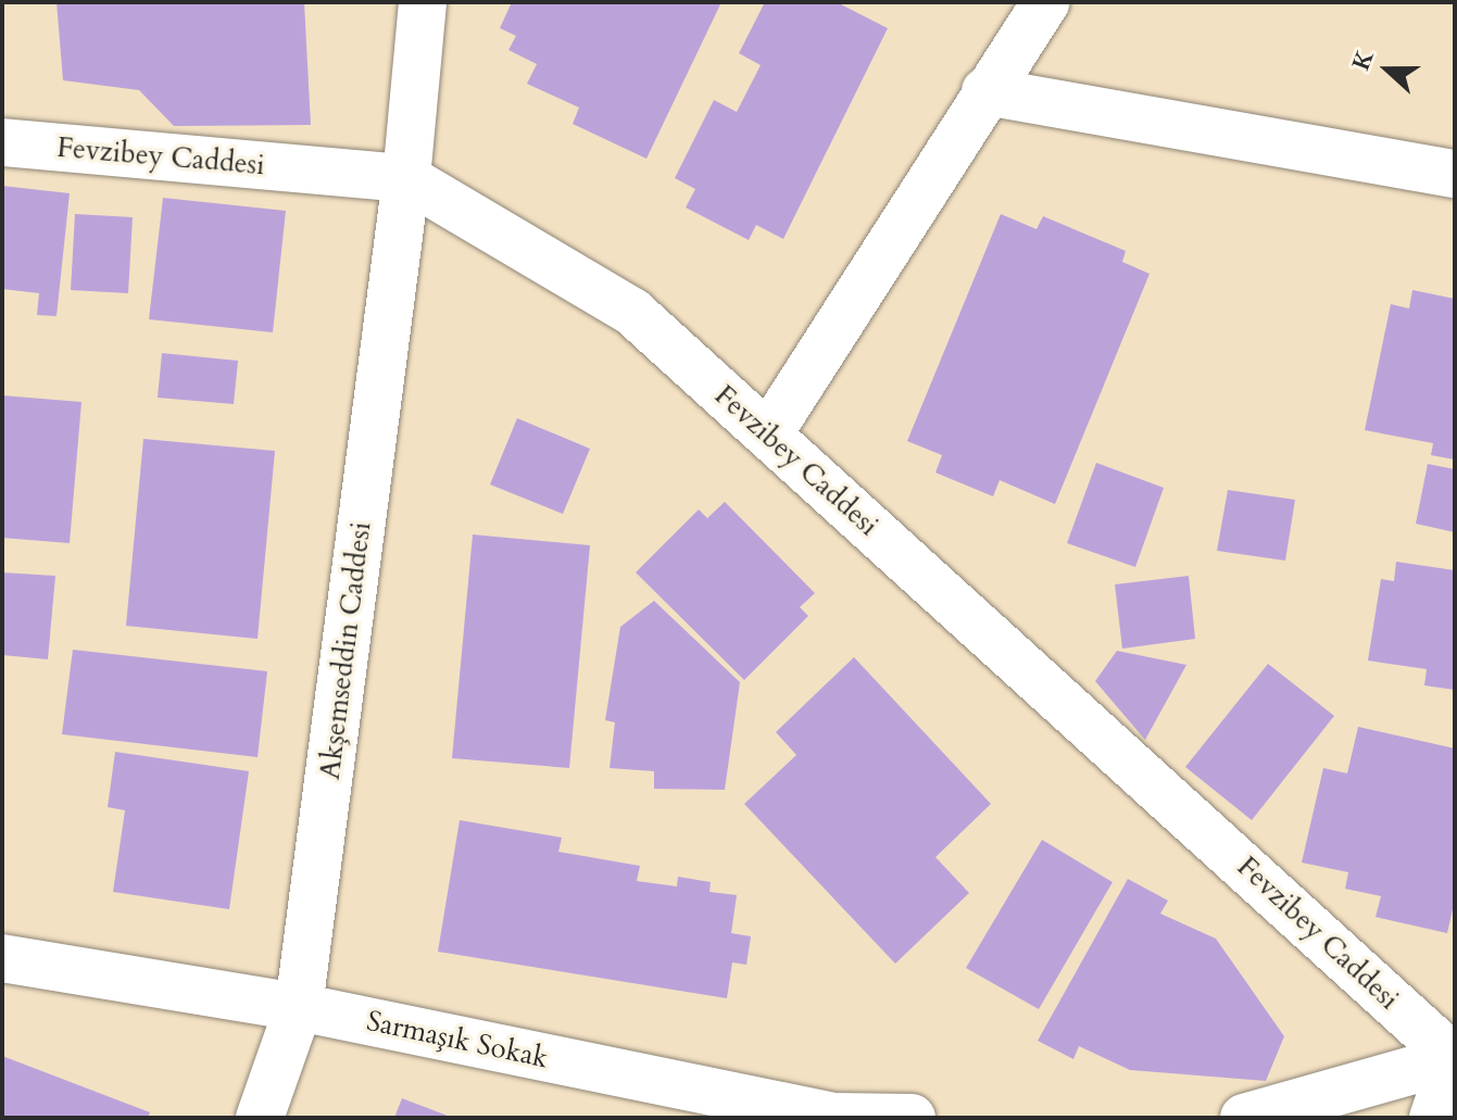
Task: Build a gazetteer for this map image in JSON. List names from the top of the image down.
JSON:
{
  "streets": {
    "street": ["Fevzibey Caddesi", "Akşemseddin Caddesi", "Sarmaşık Sokak"]
  },
  "crossings": [
    ["Fevzibey Caddesi", "Akşemseddin Caddesi"],
    ["Akşemseddin Caddesi", "Sarmaşık Sokak"]
  ],
  "north": "left"
}
